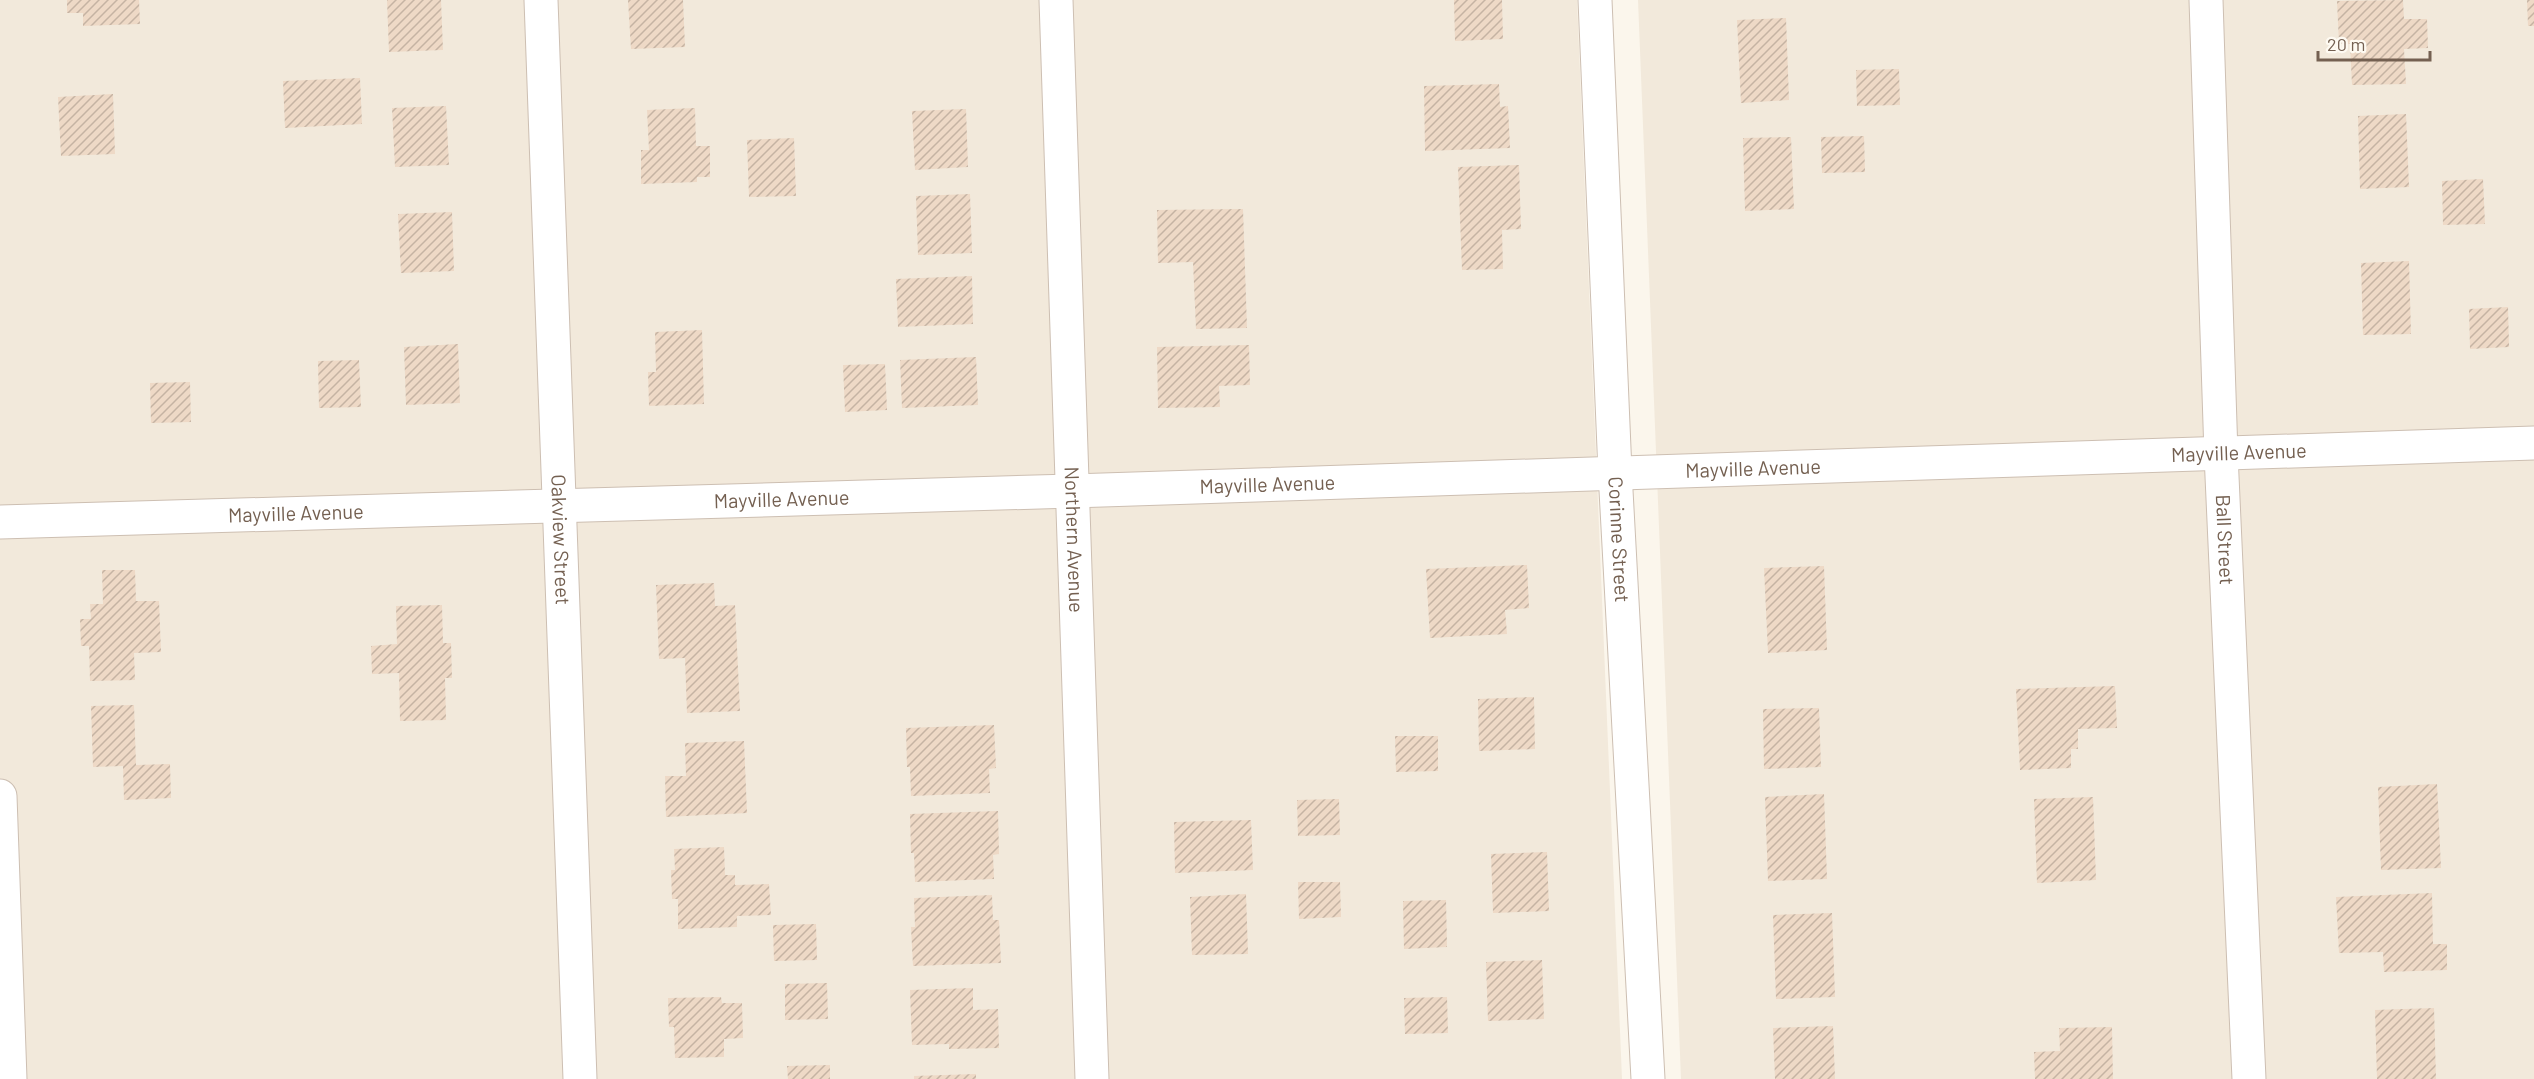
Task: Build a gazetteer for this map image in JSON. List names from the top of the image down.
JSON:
{
  "streets": {
    "street": [
      "Mayville Avenue",
      "Oakview Street",
      "Northern Avenue",
      "Corinne Street",
      "Ball Street"
    ]
  },
  "crossings": [
    ["Mayville Avenue", "Oakview Street"],
    ["Mayville Avenue", "Northern Avenue"],
    ["Mayville Avenue", "Corinne Street"],
    ["Mayville Avenue", "Ball Street"]
  ],
  "scale_bar": "20 m"
}
